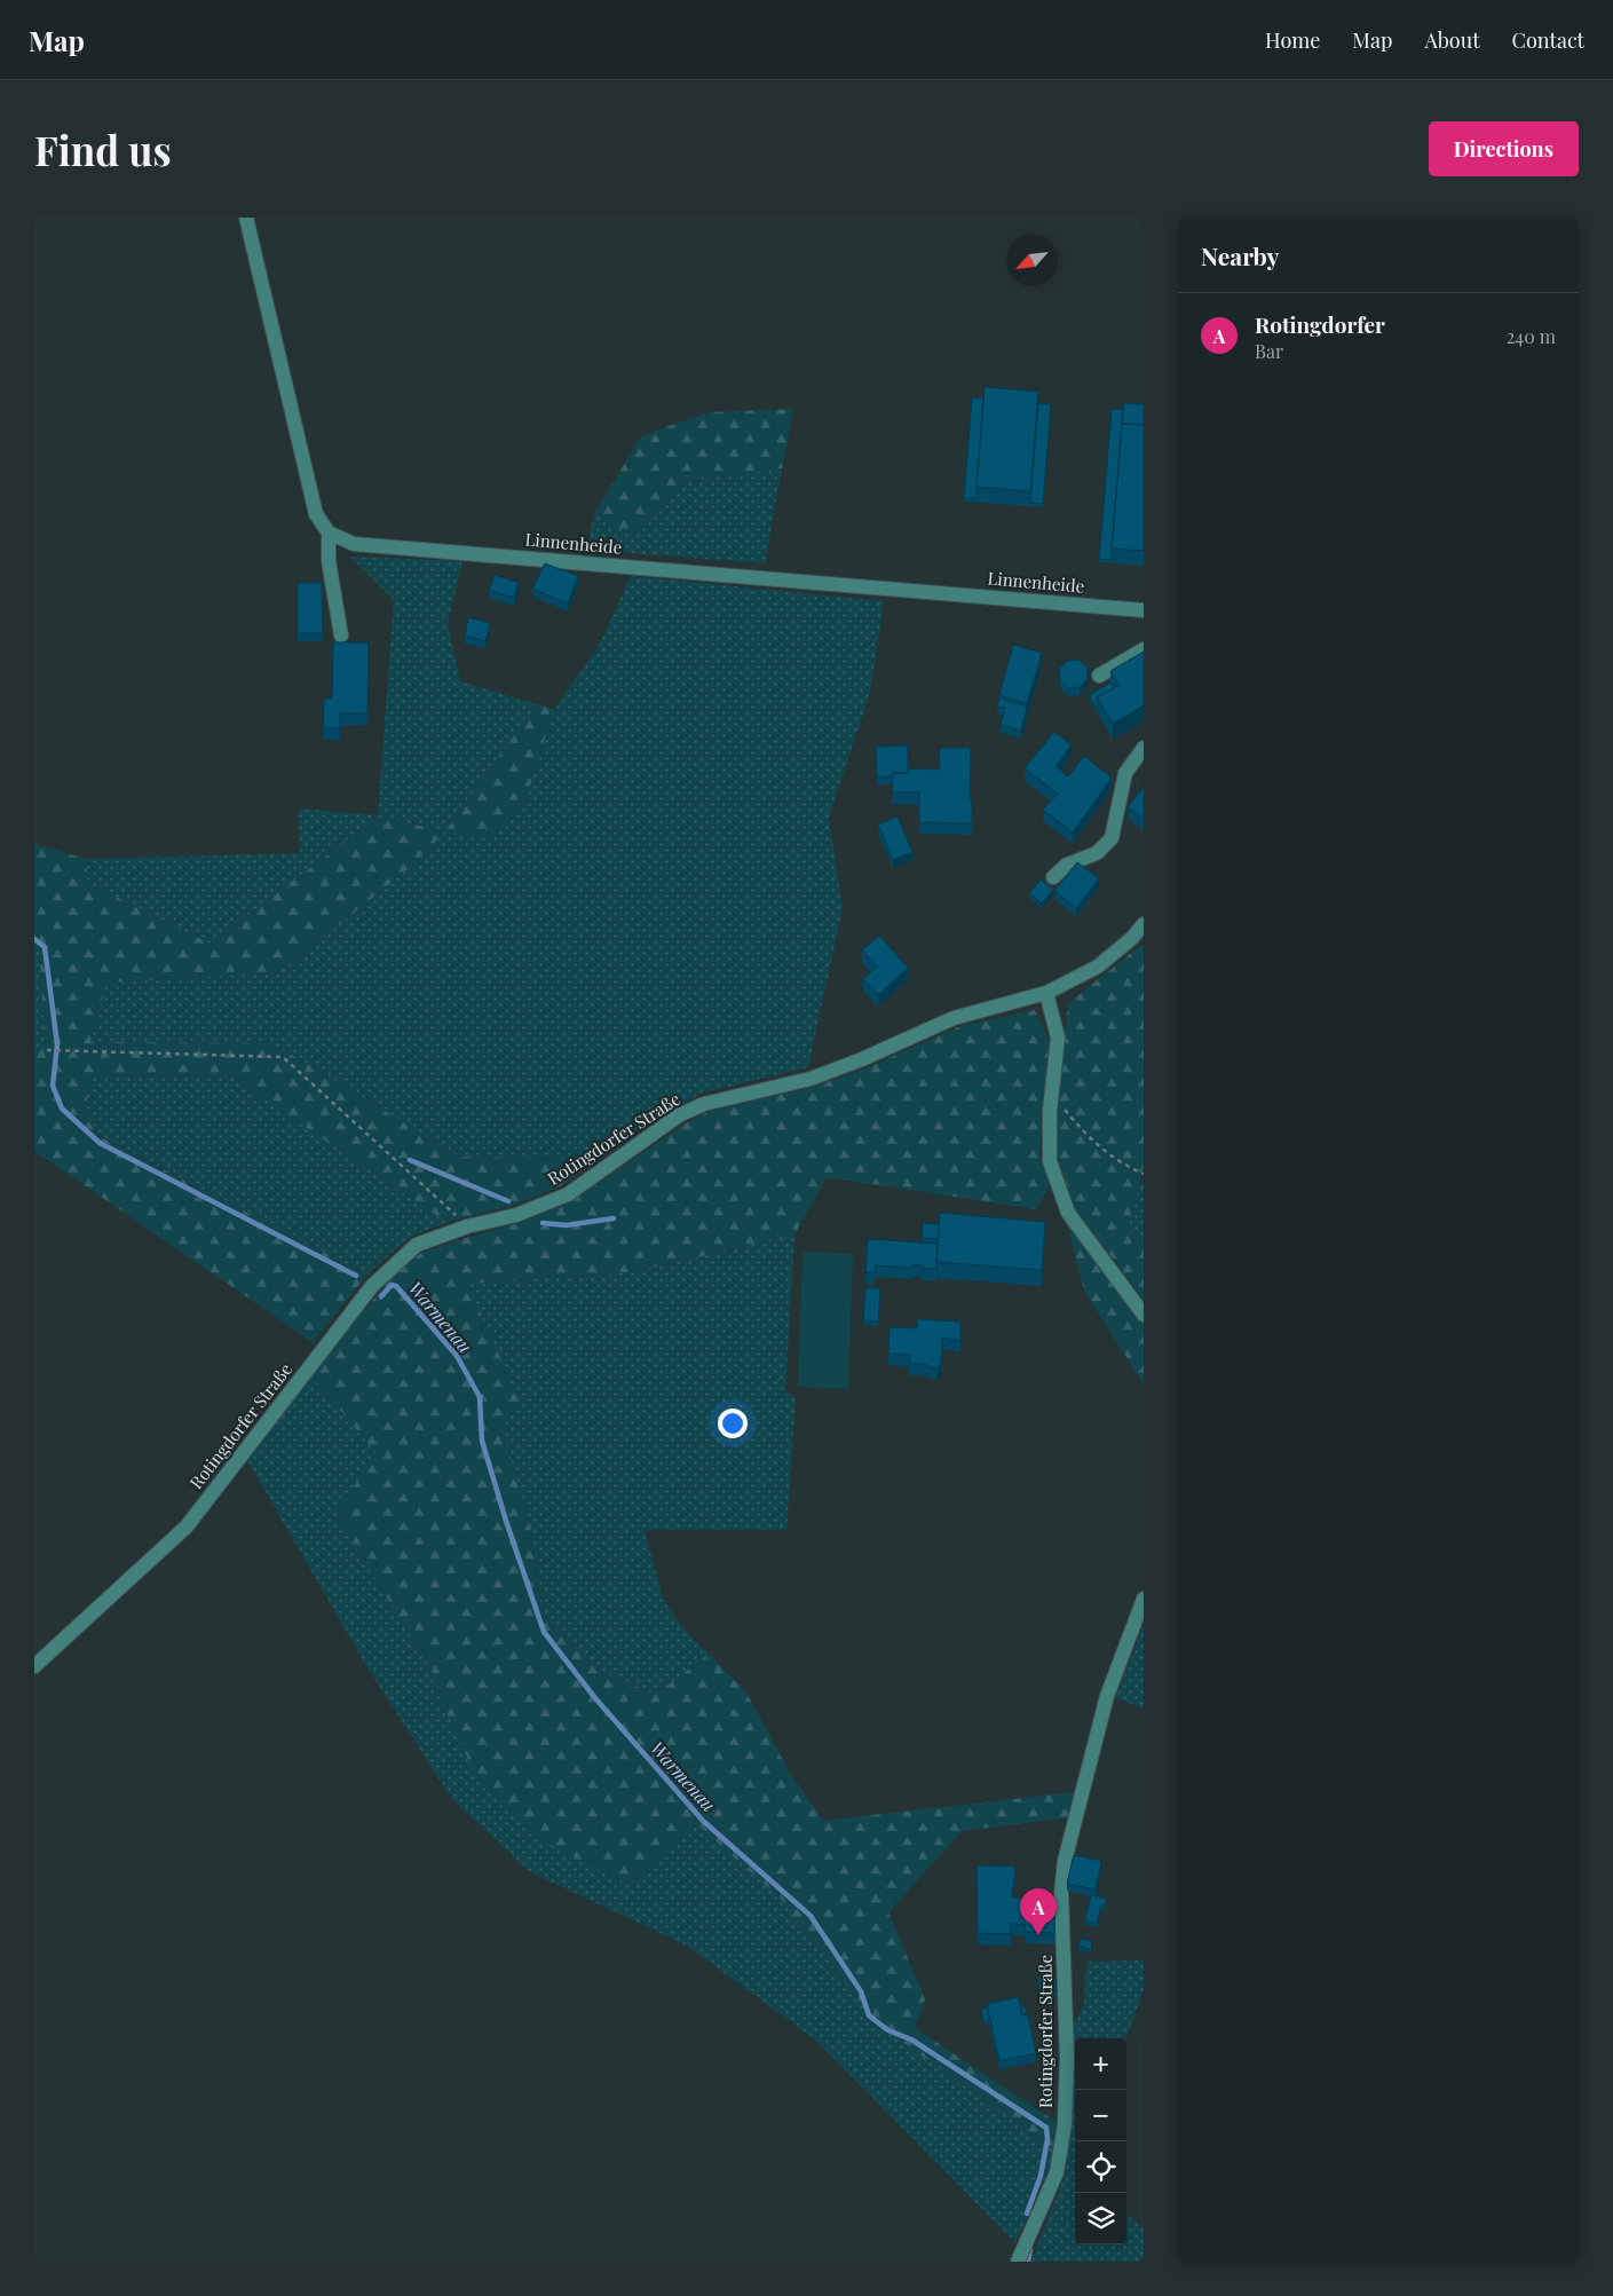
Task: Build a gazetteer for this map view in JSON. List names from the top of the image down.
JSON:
{
  "streets": {
    "street": ["Linnenheide", "Rotingdorfer Straße"]
  },
  "water": ["Warmenau"],
  "north": "bottom left",
  "page": {
    "header": "Map",
    "nav": [
      "Home",
      "Map",
      "About",
      "Contact"
    ],
    "buttons": "Directions",
    "title": "Find us",
    "heading": "Nearby",
    "list": [
      {
        "mark": "A",
        "name": "Rotingdorfer",
        "note": "Bar",
        "value": "240 m"
      }
    ],
    "pins": "A",
    "map_buttons": ["+", "−"]
  }
}
